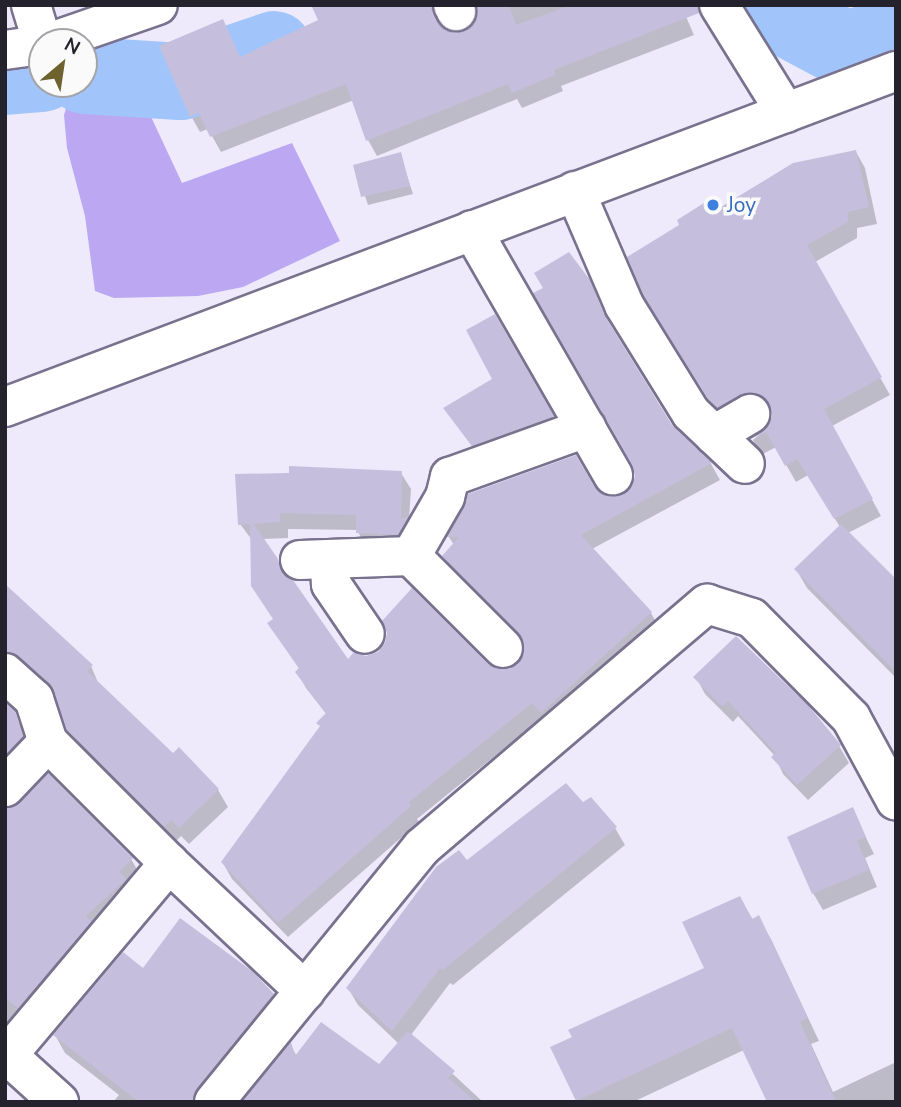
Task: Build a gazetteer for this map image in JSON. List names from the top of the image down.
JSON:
{
  "places": ["Joy"],
  "north": "top right"
}
